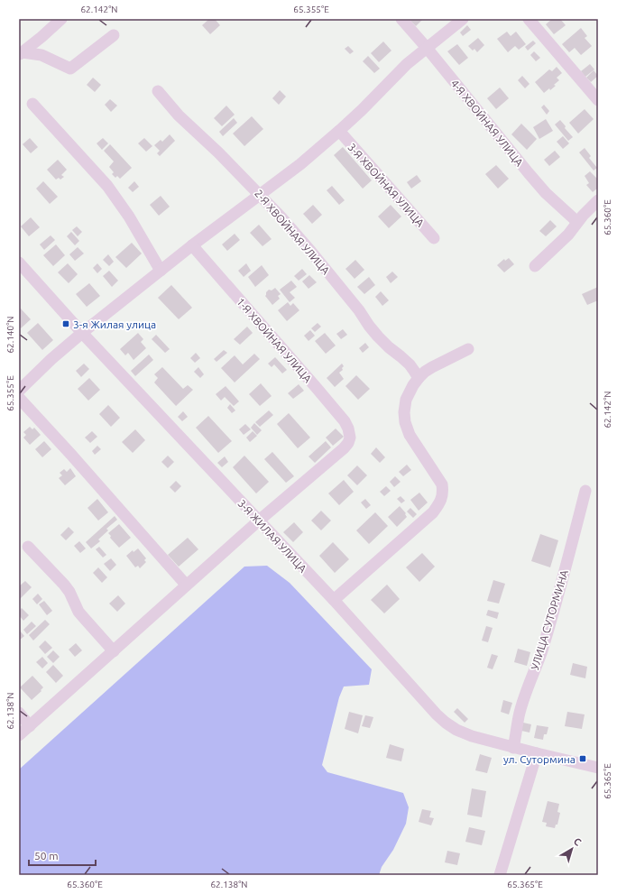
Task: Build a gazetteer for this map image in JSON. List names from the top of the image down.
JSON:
{
  "streets": {
    "street": [
      "4-Я ХВОЙНАЯ УЛИЦА",
      "3-Я ХВОЙНАЯ УЛИЦА",
      "2-Я ХВОЙНАЯ УЛИЦА",
      "1-Я ХВОЙНАЯ УЛИЦА",
      "3-Я ЖИЛАЯ УЛИЦА",
      "УЛИЦА СУТОРМИНА"
    ]
  },
  "crossings": [
    ["1-Я ХВОЙНАЯ УЛИЦА", "3-Я ЖИЛАЯ УЛИЦА"],
    ["3-Я ЖИЛАЯ УЛИЦА", "УЛИЦА СУТОРМИНА"]
  ],
  "places": {
    "transit": ["3-я Жилая улица", "ул. Сутормина"]
  },
  "scale_bar": "50 m",
  "north": "top right",
  "coordinates": [
    "62.142°N",
    "65.355°E",
    "65.360°E",
    "62.140°N",
    "62.138°N",
    "65.365°E"
  ]
}
